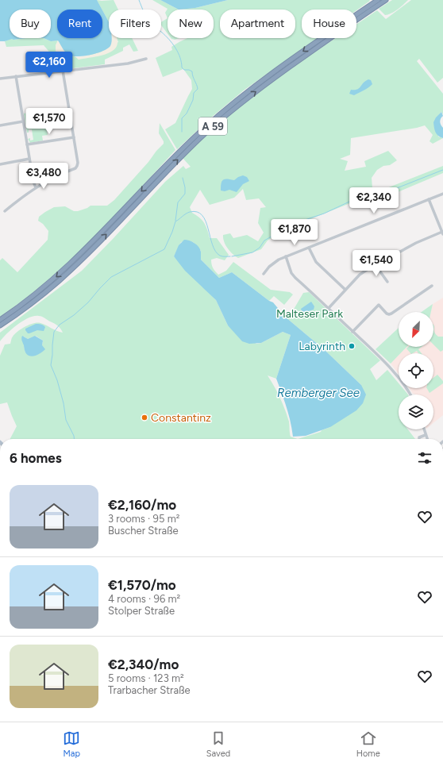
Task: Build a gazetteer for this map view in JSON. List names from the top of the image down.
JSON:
{
  "streets": {
    "highway": ["A 59"]
  },
  "water": ["Remberger See"],
  "parks": ["Malteser Park"],
  "places": ["Labyrinth", "Constantinz"],
  "north": "bottom left",
  "page": {
    "chip": [
      "Buy",
      "Rent",
      "Filters",
      "New",
      "Apartment",
      "House"
    ],
    "price": [
      "€2,160",
      "€1,570",
      "€3,480",
      "€2,340",
      "€1,870",
      "€1,540"
    ],
    "heading": "6 homes",
    "list": [
      {
        "name": "€2,160/mo",
        "note": "3 rooms · 95 m² · Buscher Straße"
      },
      {
        "name": "€1,570/mo",
        "note": "4 rooms · 96 m² · Stolper Straße"
      },
      {
        "name": "€2,340/mo",
        "note": "5 rooms · 123 m² · Trarbacher Straße"
      }
    ],
    "tabs": ["Map", "Saved", "Home"]
  }
}
